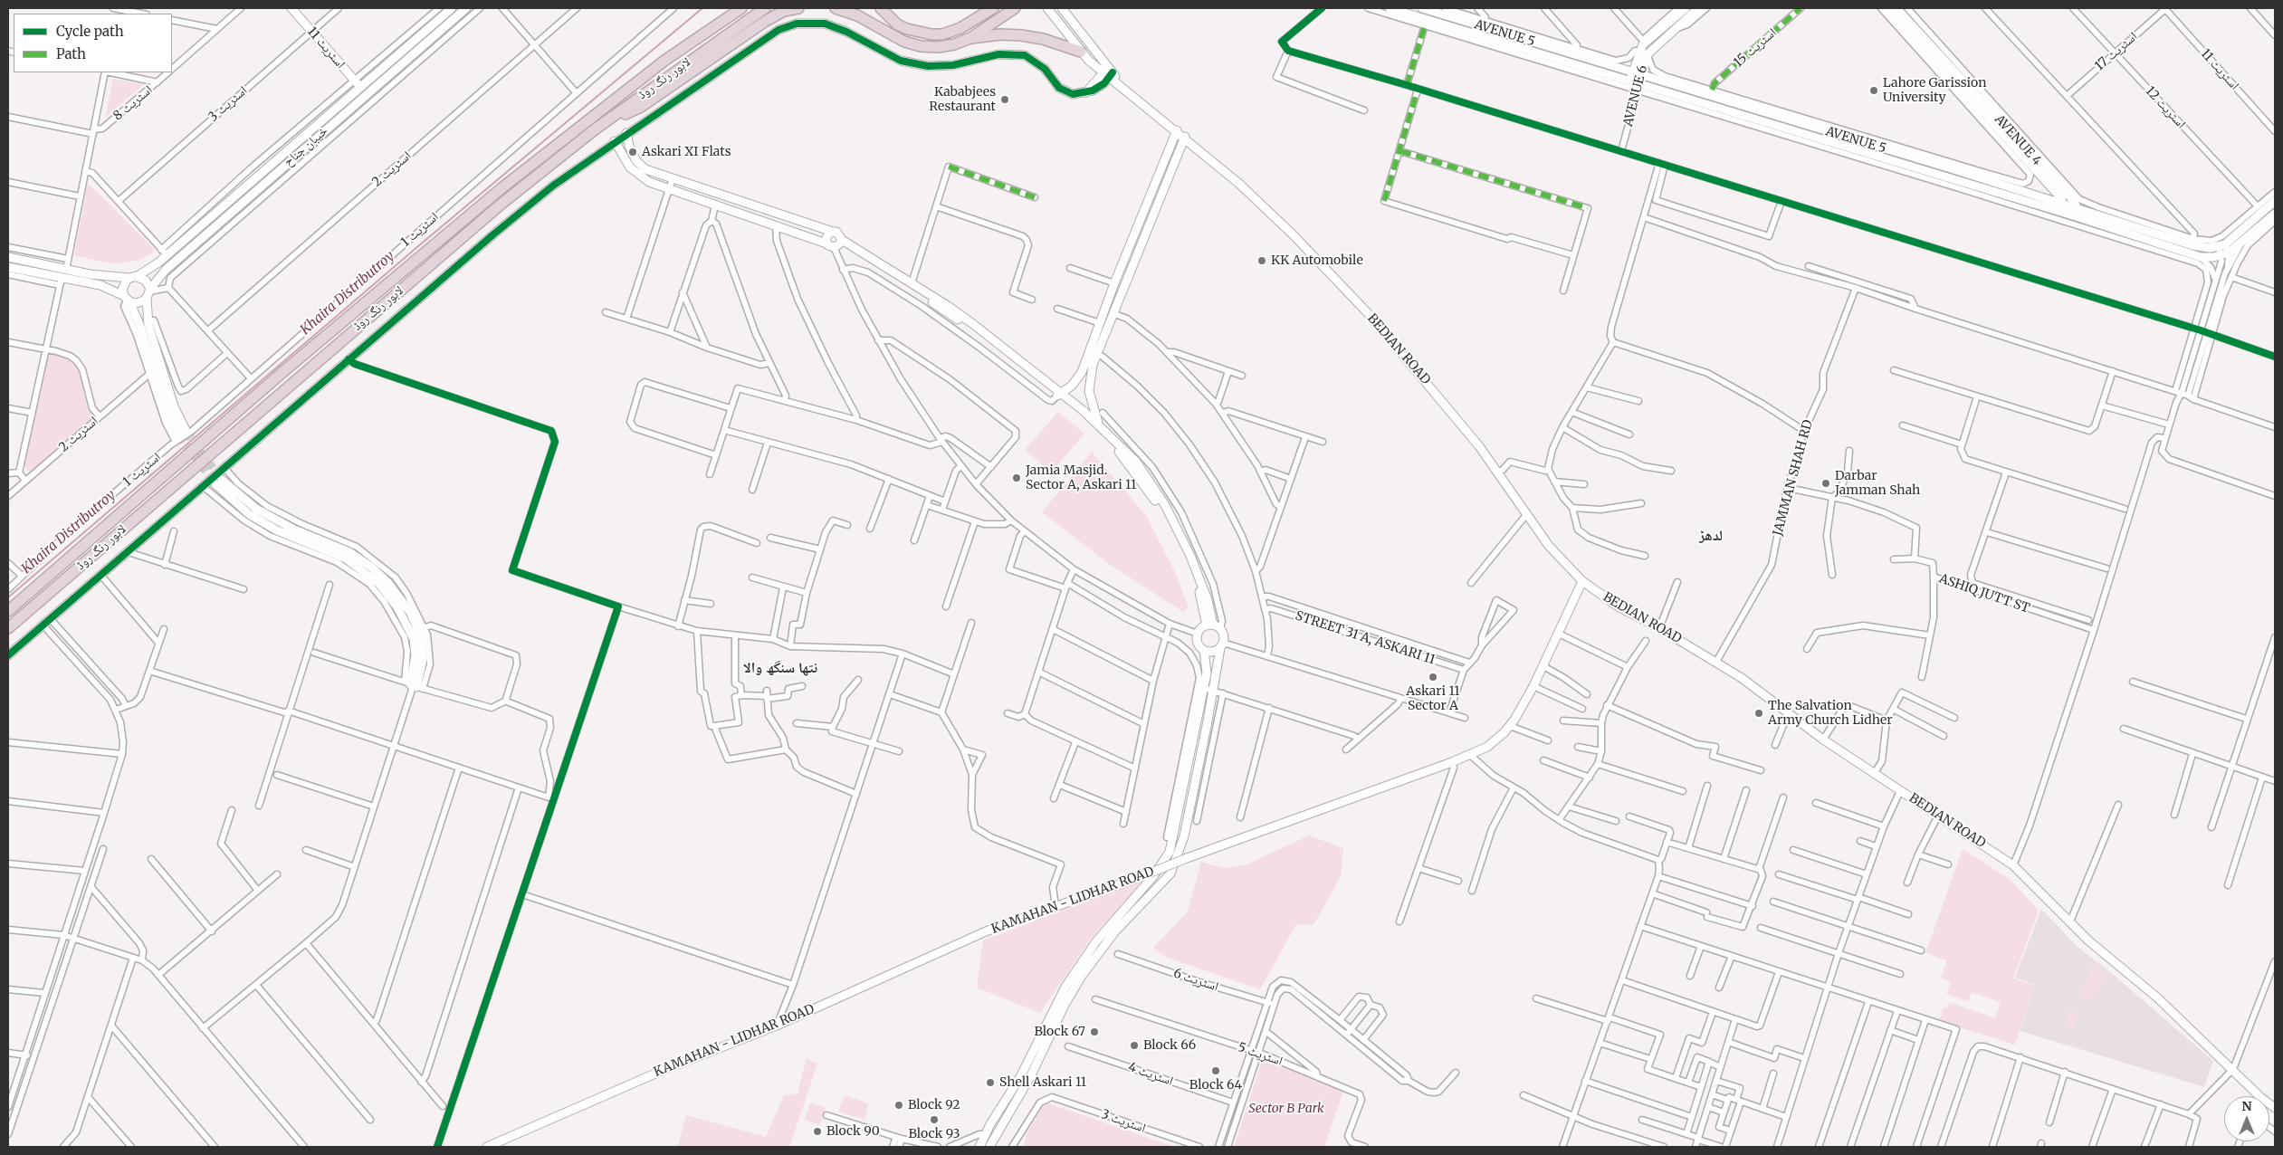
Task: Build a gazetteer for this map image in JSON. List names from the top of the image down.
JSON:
{
  "streets": {
    "highway": ["لاہور رنگ روڈ"],
    "main road": [
      "AVENUE 5",
      "اسٹریٹ 11",
      "AVENUE 6",
      "AVENUE 4",
      "خیبان جناح",
      "BEDIAN ROAD",
      "KAMAHAN - LIDHAR ROAD"
    ],
    "street": [
      "اسٹریٹ 15",
      "اسٹریٹ 17",
      "اسٹریٹ 8",
      "اسٹریٹ 3",
      "اسٹریٹ 12",
      "اسٹریٹ 2",
      "اسٹریٹ 1",
      "JAMMAN SHAH RD",
      "ASHIQ JUTT ST",
      "STREET 31 A, ASKARI 11",
      "اسٹریٹ 6",
      "اسٹریٹ 5",
      "اسٹریٹ 4"
    ]
  },
  "crossings": [
    ["AVENUE 5", "AVENUE 6"],
    ["AVENUE 5", "AVENUE 4"],
    ["اسٹریٹ 11", "اسٹریٹ 17"],
    ["اسٹریٹ 11", "اسٹریٹ 3"],
    ["اسٹریٹ 11", "خیبان جناح"],
    ["اسٹریٹ 17", "اسٹریٹ 12"],
    ["BEDIAN ROAD", "JAMMAN SHAH RD"],
    ["BEDIAN ROAD", "KAMAHAN - LIDHAR ROAD"]
  ],
  "districts": ["لدھڑ", "نتھا سنگھ والا"],
  "water": ["Khaira Distributroy"],
  "parks": ["Sector B Park"],
  "places": [
    "Lahore Garission University",
    "Kababjees Restaurant",
    "Askari XI Flats",
    "KK Automobile",
    "Jamia Masjid. Sector A, Askari 11",
    "Darbar Jamman Shah",
    "Askari 11 Sector A",
    "The Salvation Army Church Lidher",
    "Block 67",
    "Block 66",
    "Block 64",
    "Shell Askari 11",
    "Block 92",
    "Block 93",
    "Block 90"
  ],
  "legend": ["Cycle path", "Path"],
  "north": "top"
}
